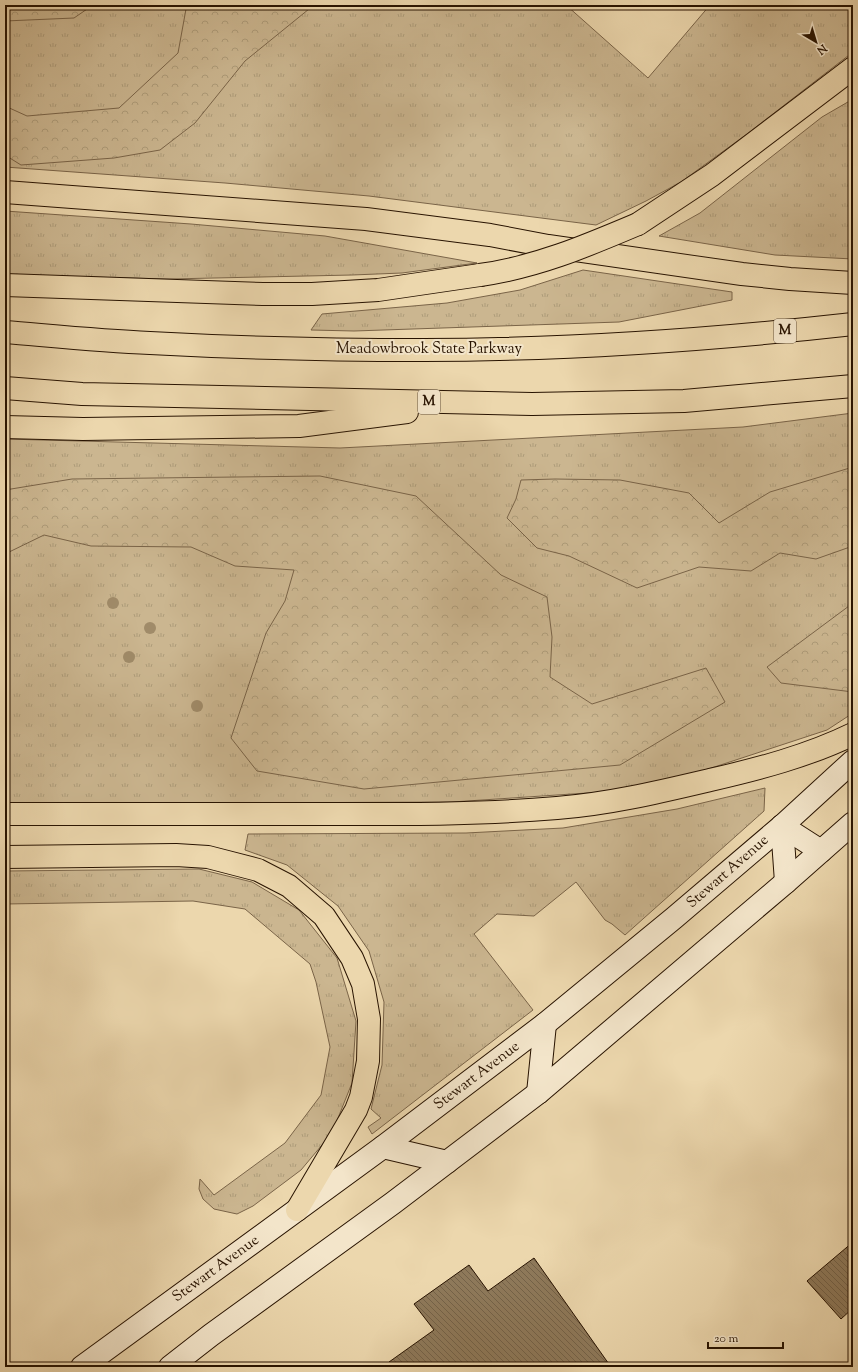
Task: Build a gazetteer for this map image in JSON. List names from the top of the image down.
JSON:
{
  "streets": {
    "highway": ["M", "Meadowbrook State Parkway"],
    "main road": ["Stewart Avenue"]
  },
  "scale_bar": "20 m",
  "north": "bottom right"
}
